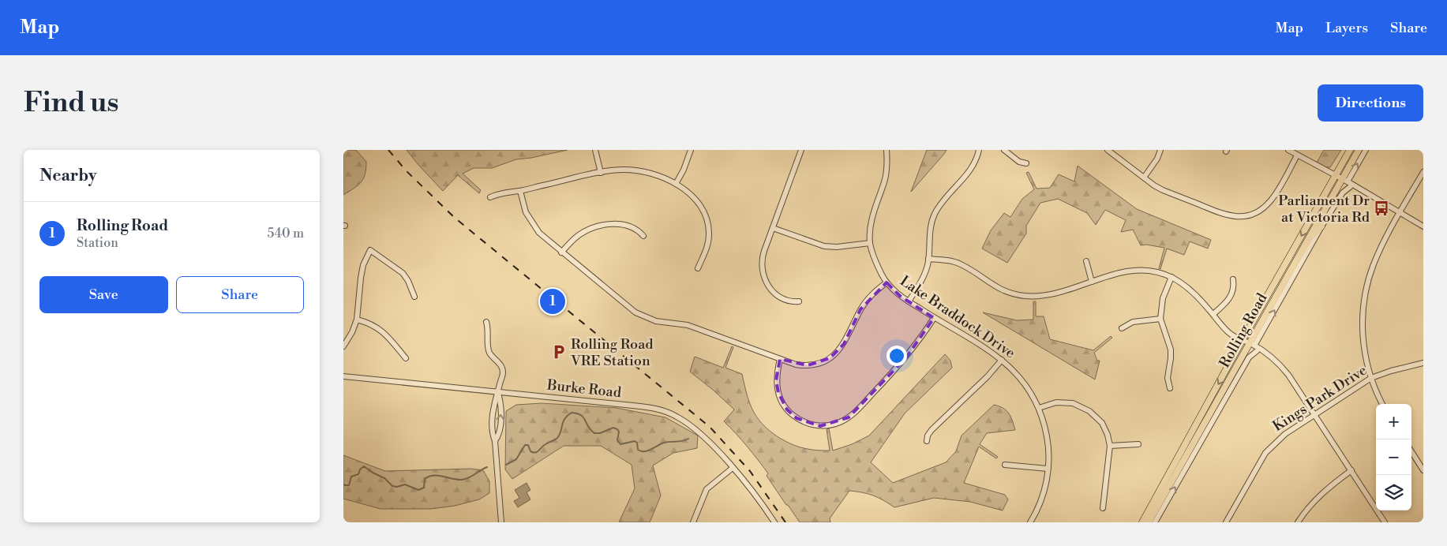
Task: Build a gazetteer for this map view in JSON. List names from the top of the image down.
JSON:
{
  "streets": {
    "main road": ["Rolling Road"],
    "street": ["Lake Braddock Drive", "Burke Road", "Kings Park Drive"]
  },
  "places": {
    "bus stop": ["Parliament Dr at Victoria Rd"],
    "parking": ["Rolling Road VRE Station"]
  },
  "page": {
    "header": "Map",
    "nav": ["Map", "Layers", "Share"],
    "buttons": [
      "Directions",
      ["Save", "Share"]
    ],
    "title": "Find us",
    "heading": "Nearby",
    "list": [
      {
        "mark": "1",
        "name": "Rolling Road",
        "note": "Station",
        "value": "540 m"
      }
    ],
    "pins": "1",
    "map_buttons": ["+", "−"]
  }
}
